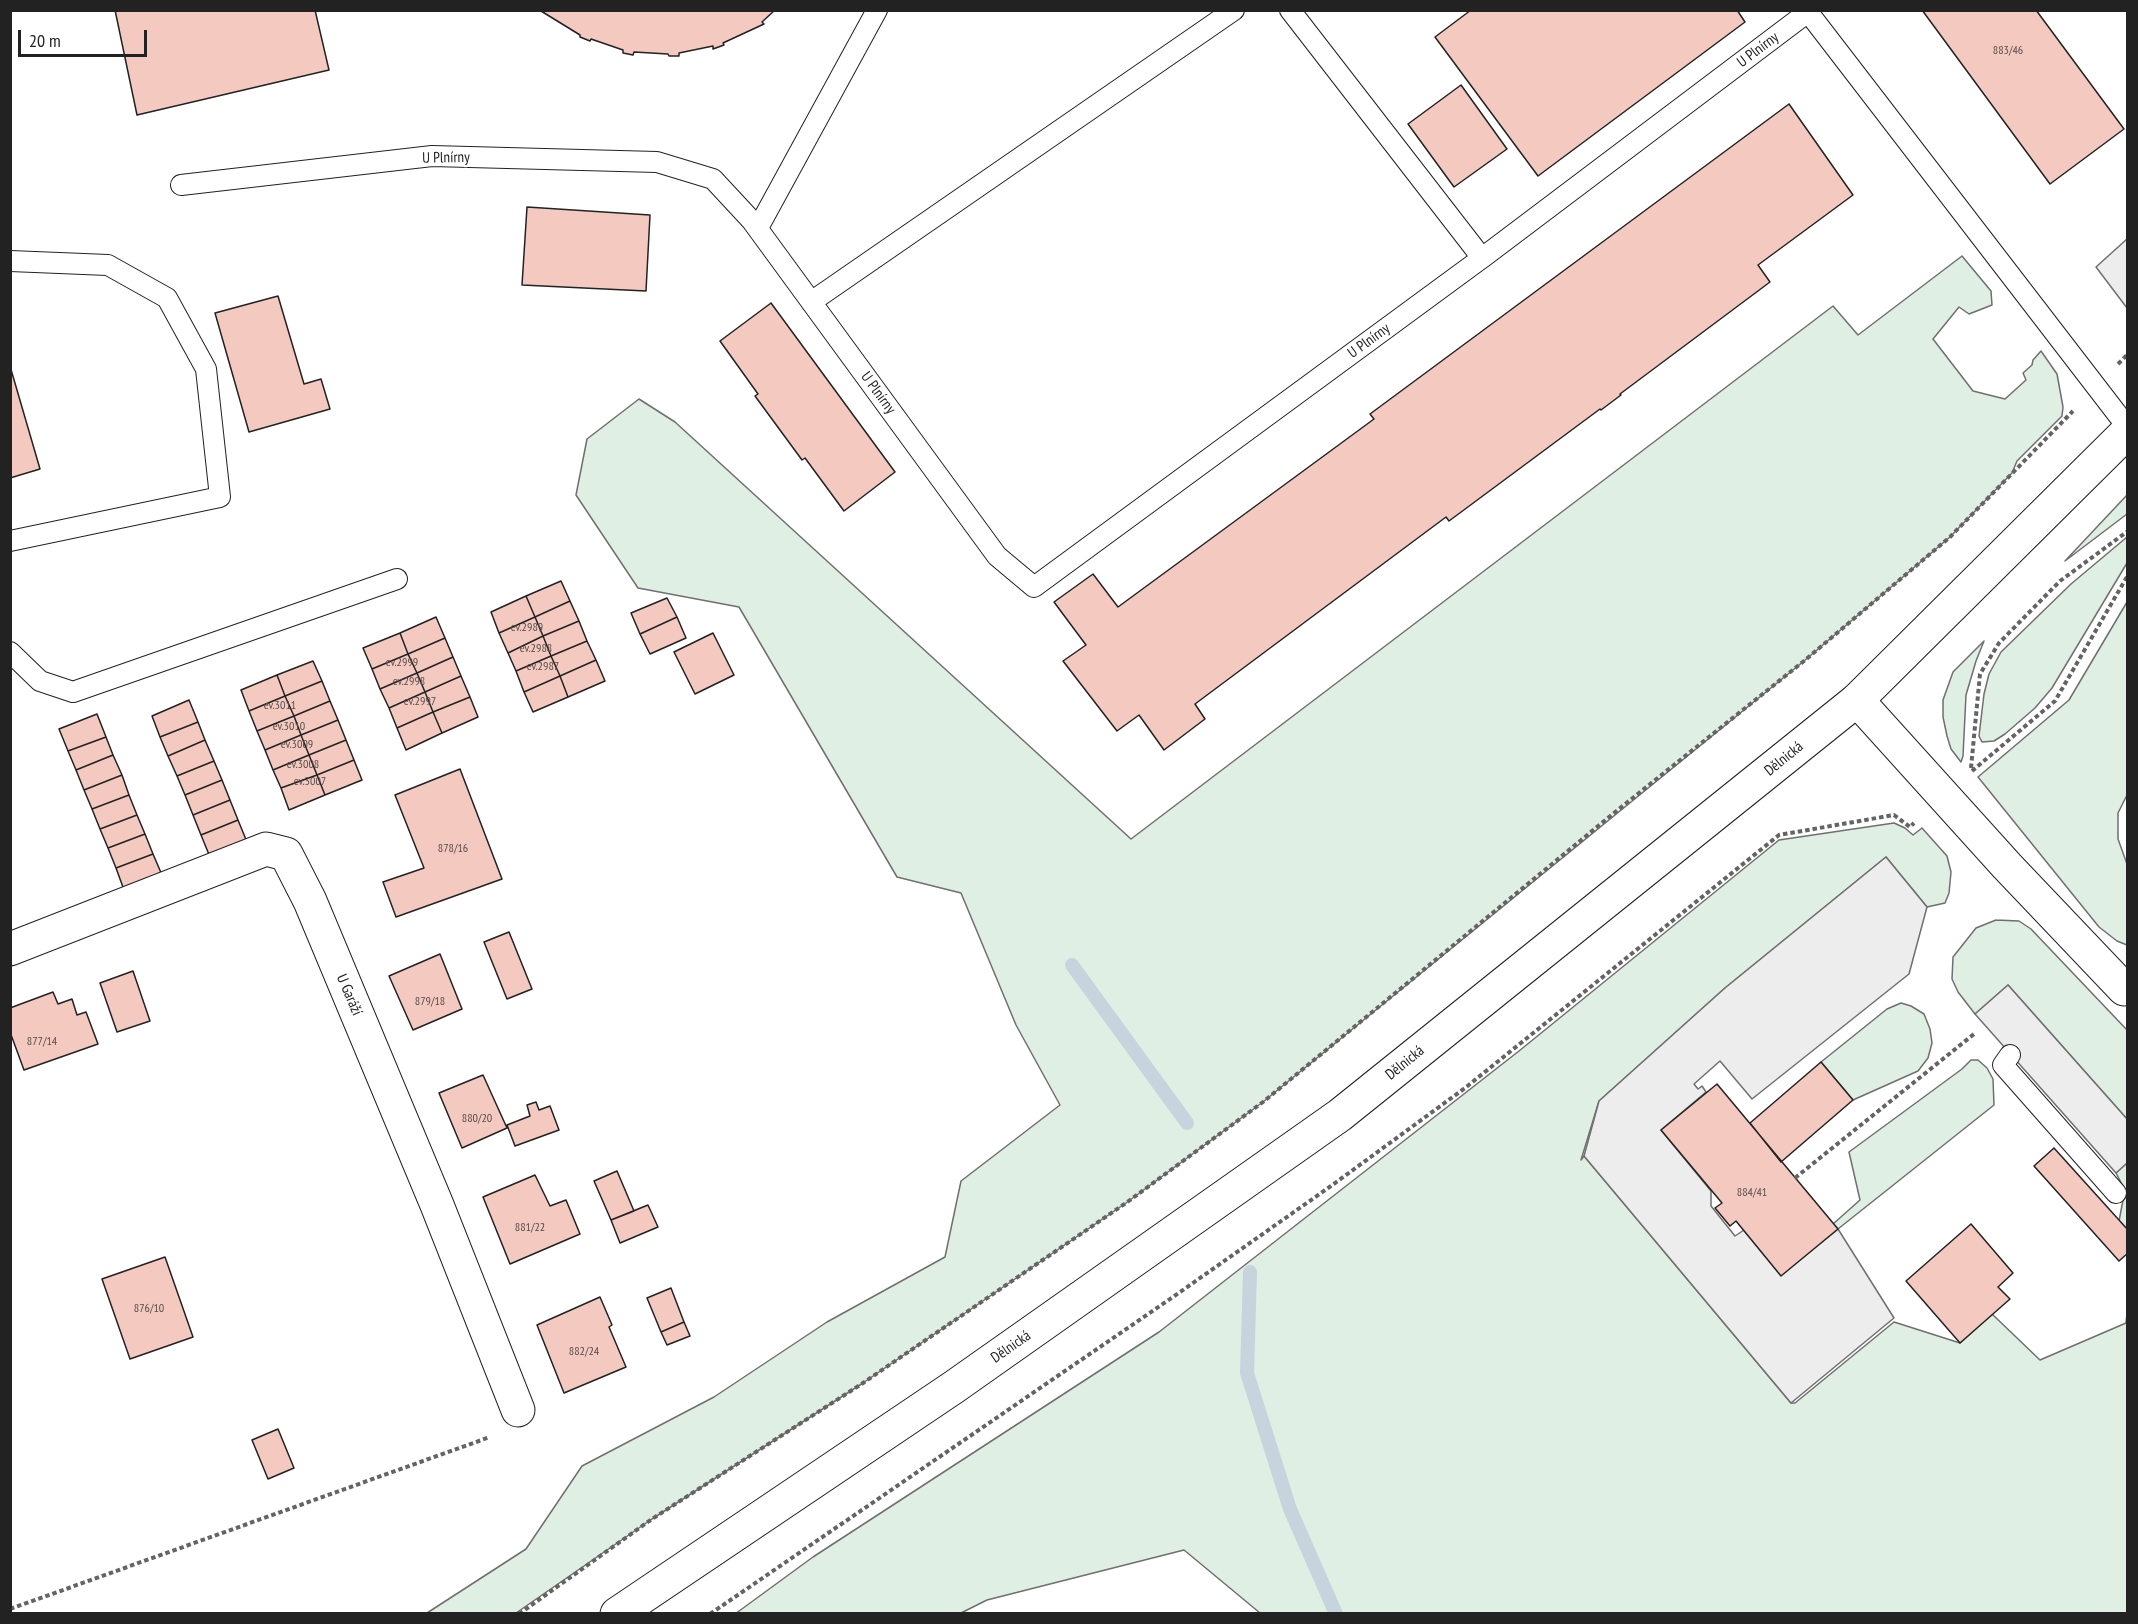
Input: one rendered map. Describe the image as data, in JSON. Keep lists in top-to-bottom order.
{
  "streets": {
    "street": ["Dělnická", "U Garáží"],
    "lane": ["U Plnírny"]
  },
  "crossings": [
    ["U Plnírny", "Dělnická"]
  ],
  "house_numbers": [
    "883/46",
    "ev.2989",
    "ev.2988",
    "ev.2999",
    "ev.2987",
    "ev.2998",
    "ev.2997",
    "ev.3011",
    "ev.3010",
    "ev.3009",
    "ev.3008",
    "ev.3007",
    "878/16",
    "879/18",
    "877/14",
    "880/20",
    "884/41",
    "881/22",
    "876/10",
    "882/24"
  ],
  "scale_bar": "20 m"
}
